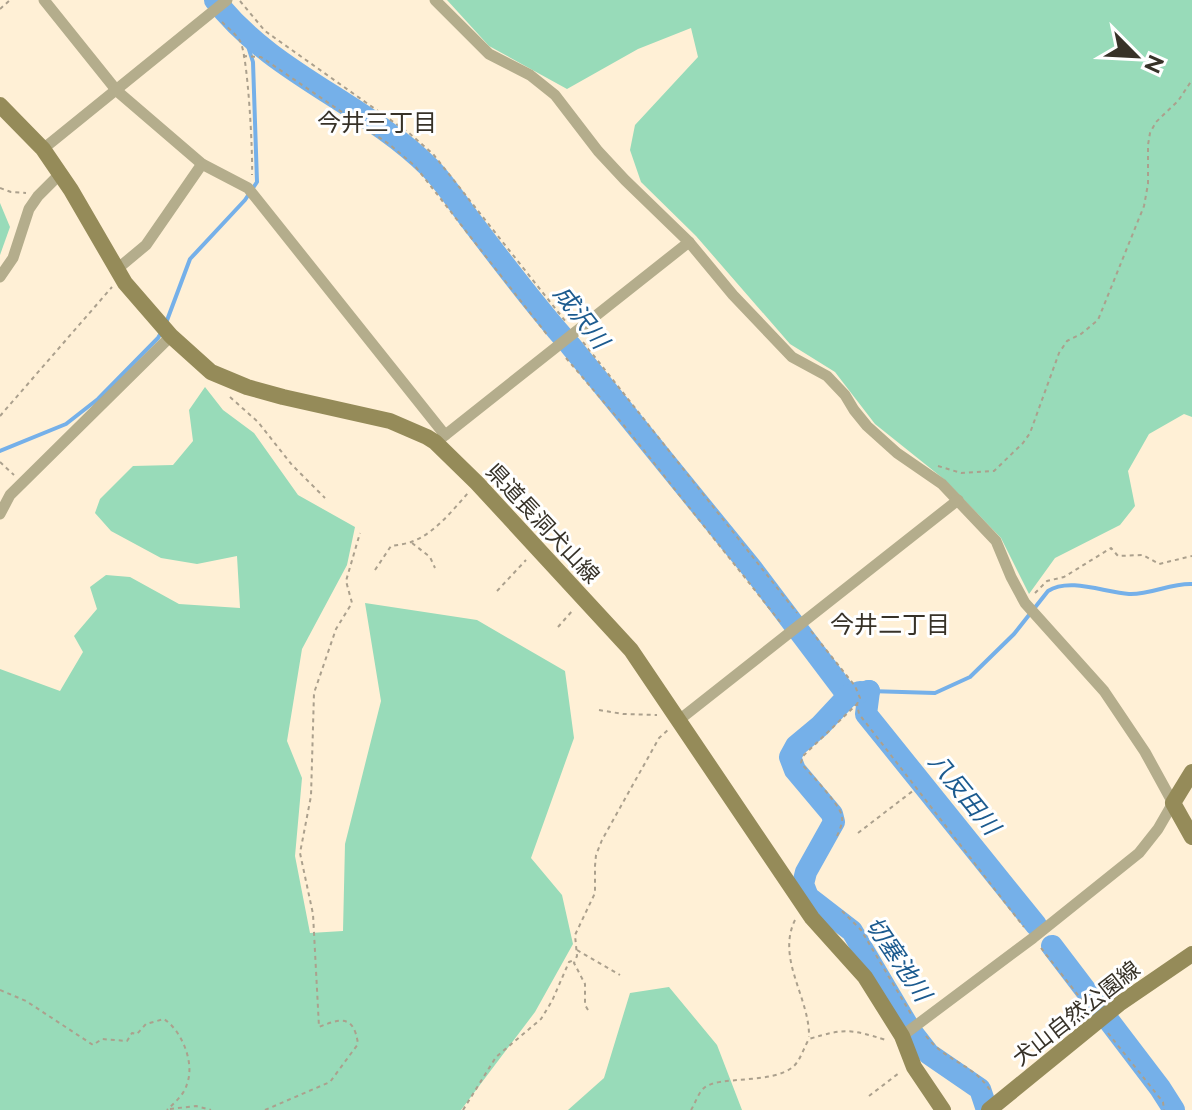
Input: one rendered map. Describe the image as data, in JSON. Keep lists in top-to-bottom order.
{
  "streets": {
    "main road": ["県道長洞犬山線", "犬山自然公園線"]
  },
  "districts": ["今井三丁目", "今井二丁目"],
  "water": ["成沢川", "八反田川", "切塞池川"],
  "north": "bottom right"
}
